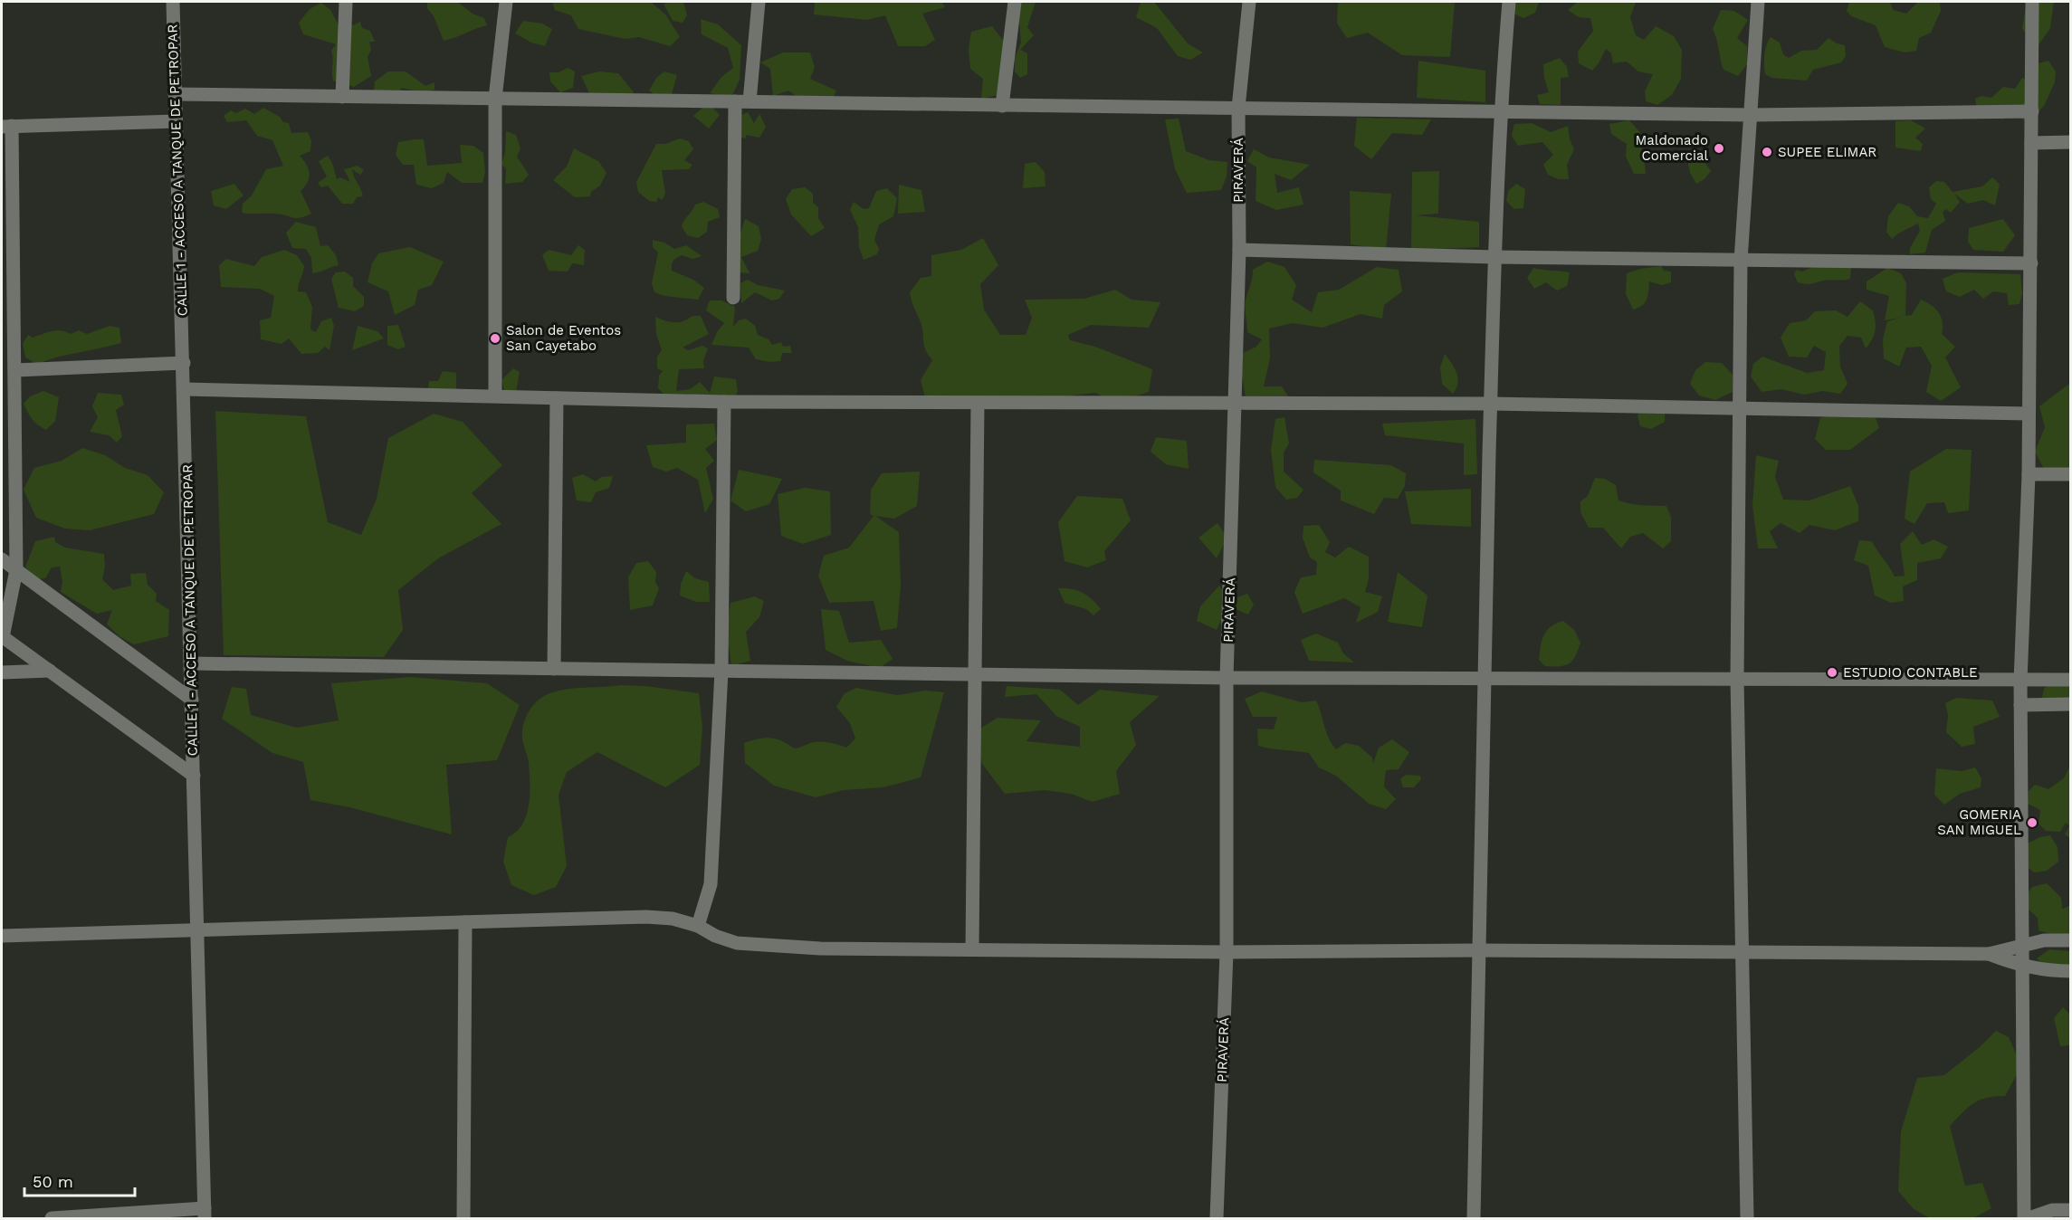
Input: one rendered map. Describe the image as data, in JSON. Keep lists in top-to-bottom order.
{
  "streets": {
    "street": ["CALLE 1 - ACCESO A TANQUE DE PETROPAR", "PIRAVERÁ"]
  },
  "places": [
    "Maldonado Comercial",
    "SUPEE ELIMAR",
    "Salon de Eventos San Cayetabo",
    "ESTUDIO CONTABLE",
    "GOMERIA SAN MIGUEL"
  ],
  "scale_bar": "50 m"
}
